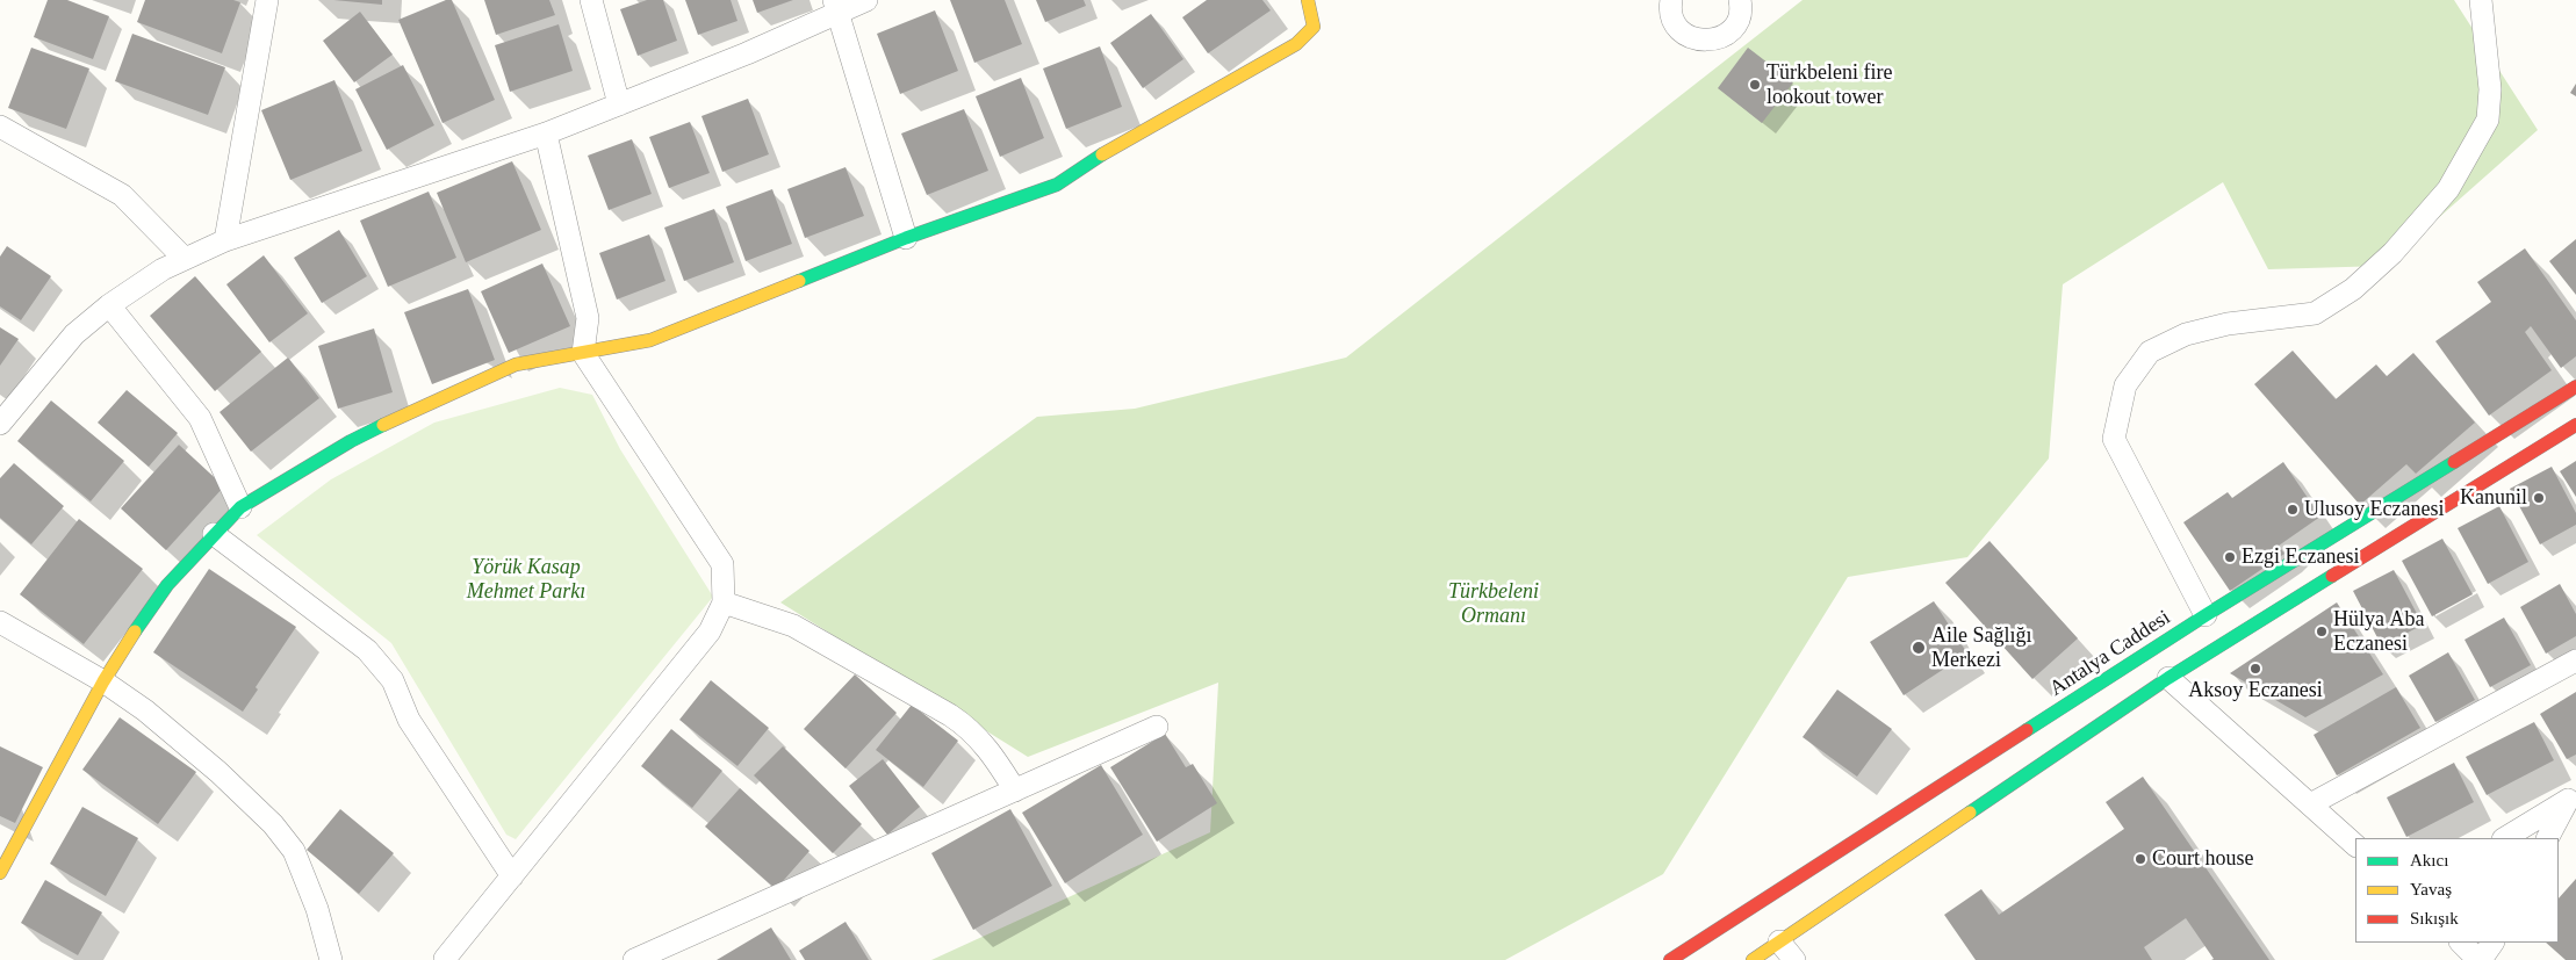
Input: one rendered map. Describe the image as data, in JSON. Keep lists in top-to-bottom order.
{
  "streets": {
    "main road": ["Antalya Caddesi"]
  },
  "parks": ["Yörük Kasap Mehmet Parkı", "Türkbeleni Ormanı"],
  "places": [
    "Türkbeleni fire lookout tower",
    "Kanunil",
    "Ulusoy Eczanesi",
    "Ezgi Eczanesi",
    "Hülya Aba Eczanesi",
    "Aile Sağlığı Merkezi",
    "Aksoy Eczanesi",
    "Court house"
  ],
  "legend": ["Akıcı", "Yavaş", "Sıkışık"]
}
